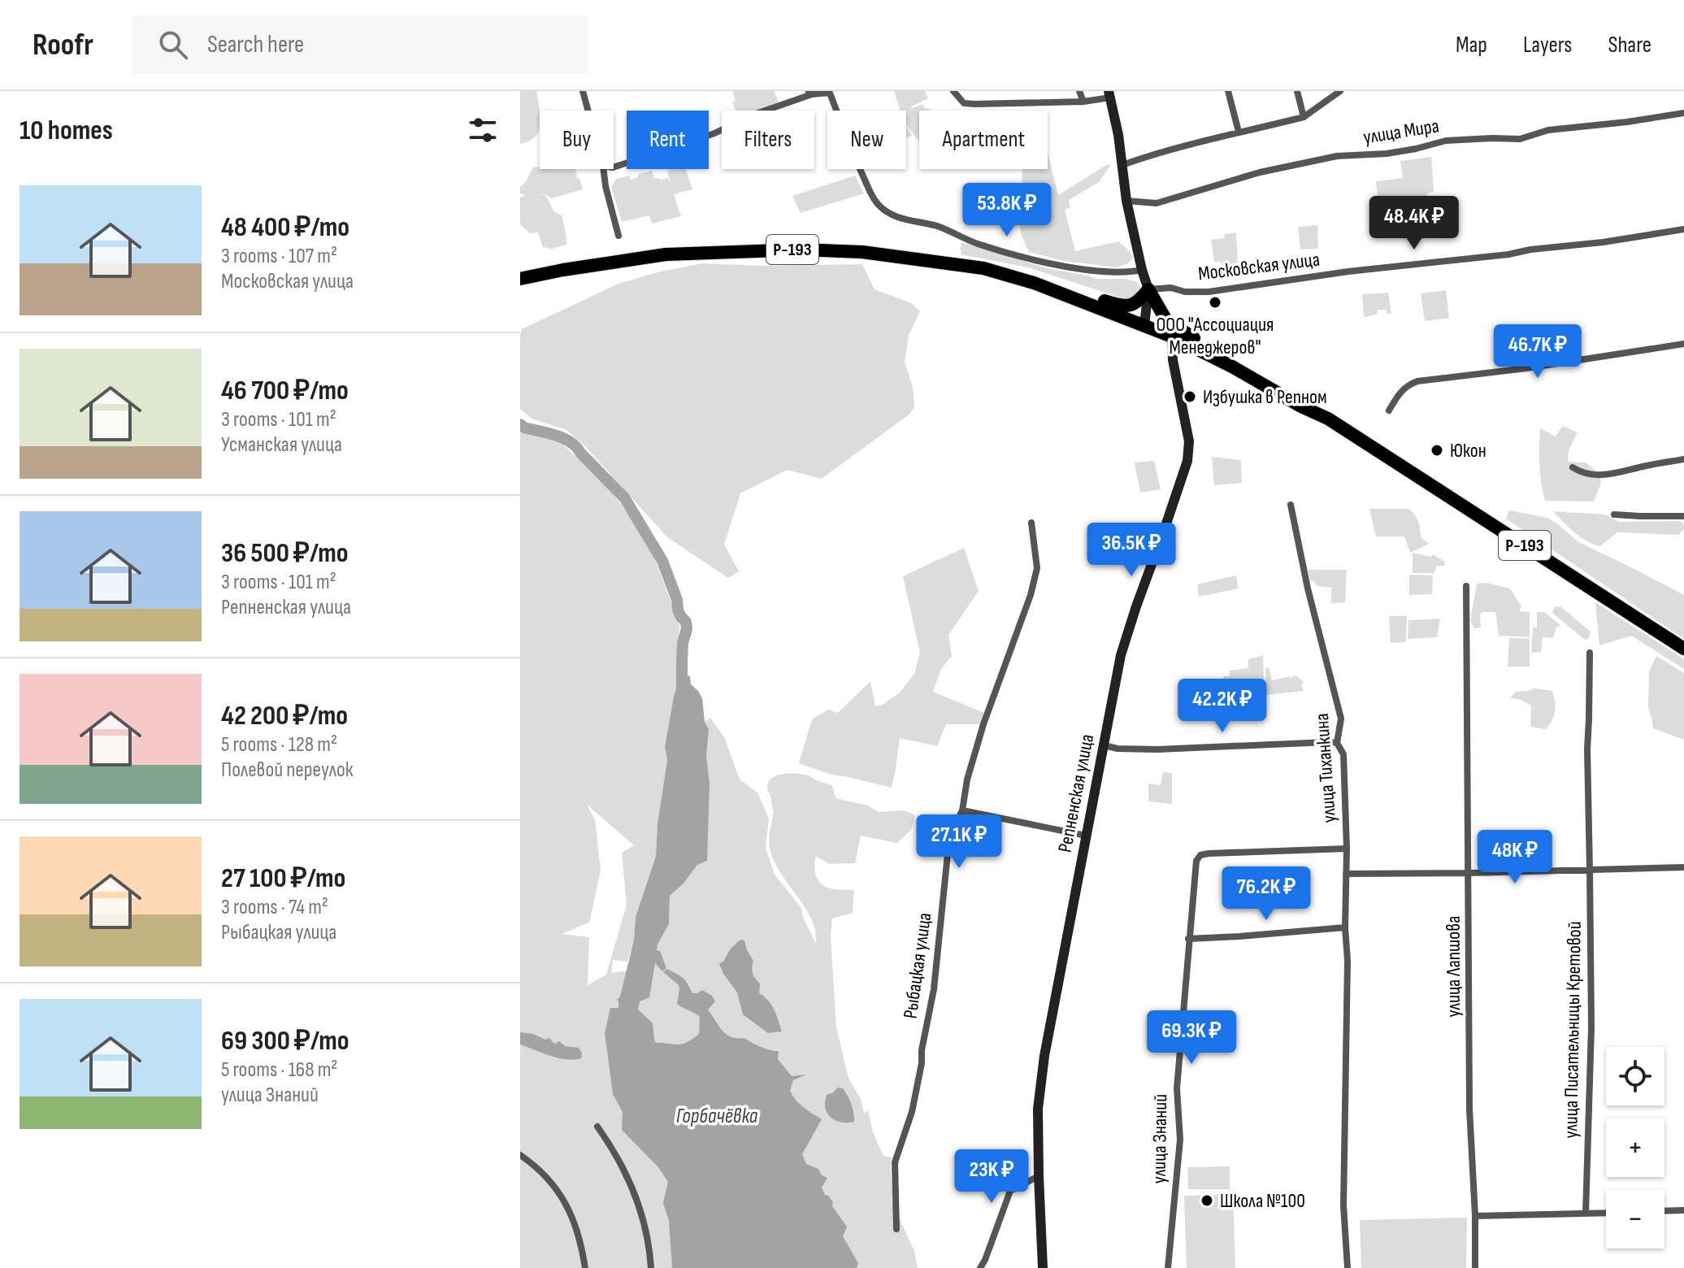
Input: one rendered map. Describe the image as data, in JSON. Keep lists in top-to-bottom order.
{
  "streets": {
    "highway": ["Р-193"],
    "street": [
      "улица Мира",
      "Московская улица",
      "улица Тиханкина",
      "Репненская улица",
      "Рыбацкая улица",
      "улица Лапшова",
      "улица Писательницы Кретовой",
      "улица Знаний"
    ]
  },
  "crossings": [
    ["Р-193", "Репненская улица"],
    ["улица Тиханкина", "улица Знаний"]
  ],
  "water": ["Горбачёвка"],
  "places": [
    "ООО \"Ассоциация Менеджеров\"",
    "Избушка в Репном",
    "Юкон",
    "Школа №100"
  ],
  "page": {
    "header": "Roofr",
    "search": "Search here",
    "nav": ["Map", "Layers", "Share"],
    "heading": "10 homes",
    "chip": [
      "Buy",
      "Rent",
      "Filters",
      "New",
      "Apartment"
    ],
    "list": [
      {
        "name": "48 400 ₽/mo",
        "note": "3 rooms · 107 m² · Московская улица"
      },
      {
        "name": "46 700 ₽/mo",
        "note": "3 rooms · 101 m² · Усманская улица"
      },
      {
        "name": "36 500 ₽/mo",
        "note": "3 rooms · 101 m² · Репненская улица"
      },
      {
        "name": "42 200 ₽/mo",
        "note": "5 rooms · 128 m² · Полевой переулок"
      },
      {
        "name": "27 100 ₽/mo",
        "note": "3 rooms · 74 m² · Рыбацкая улица"
      },
      {
        "name": "69 300 ₽/mo",
        "note": "5 rooms · 168 m² · улица Знаний"
      }
    ],
    "price": [
      "53.8K ₽",
      "48.4K ₽",
      "46.7K ₽",
      "36.5K ₽",
      "42.2K ₽",
      "27.1K ₽",
      "48K ₽",
      "76.2K ₽",
      "69.3K ₽",
      "23K ₽"
    ],
    "map_buttons": ["+", "−"]
  }
}
